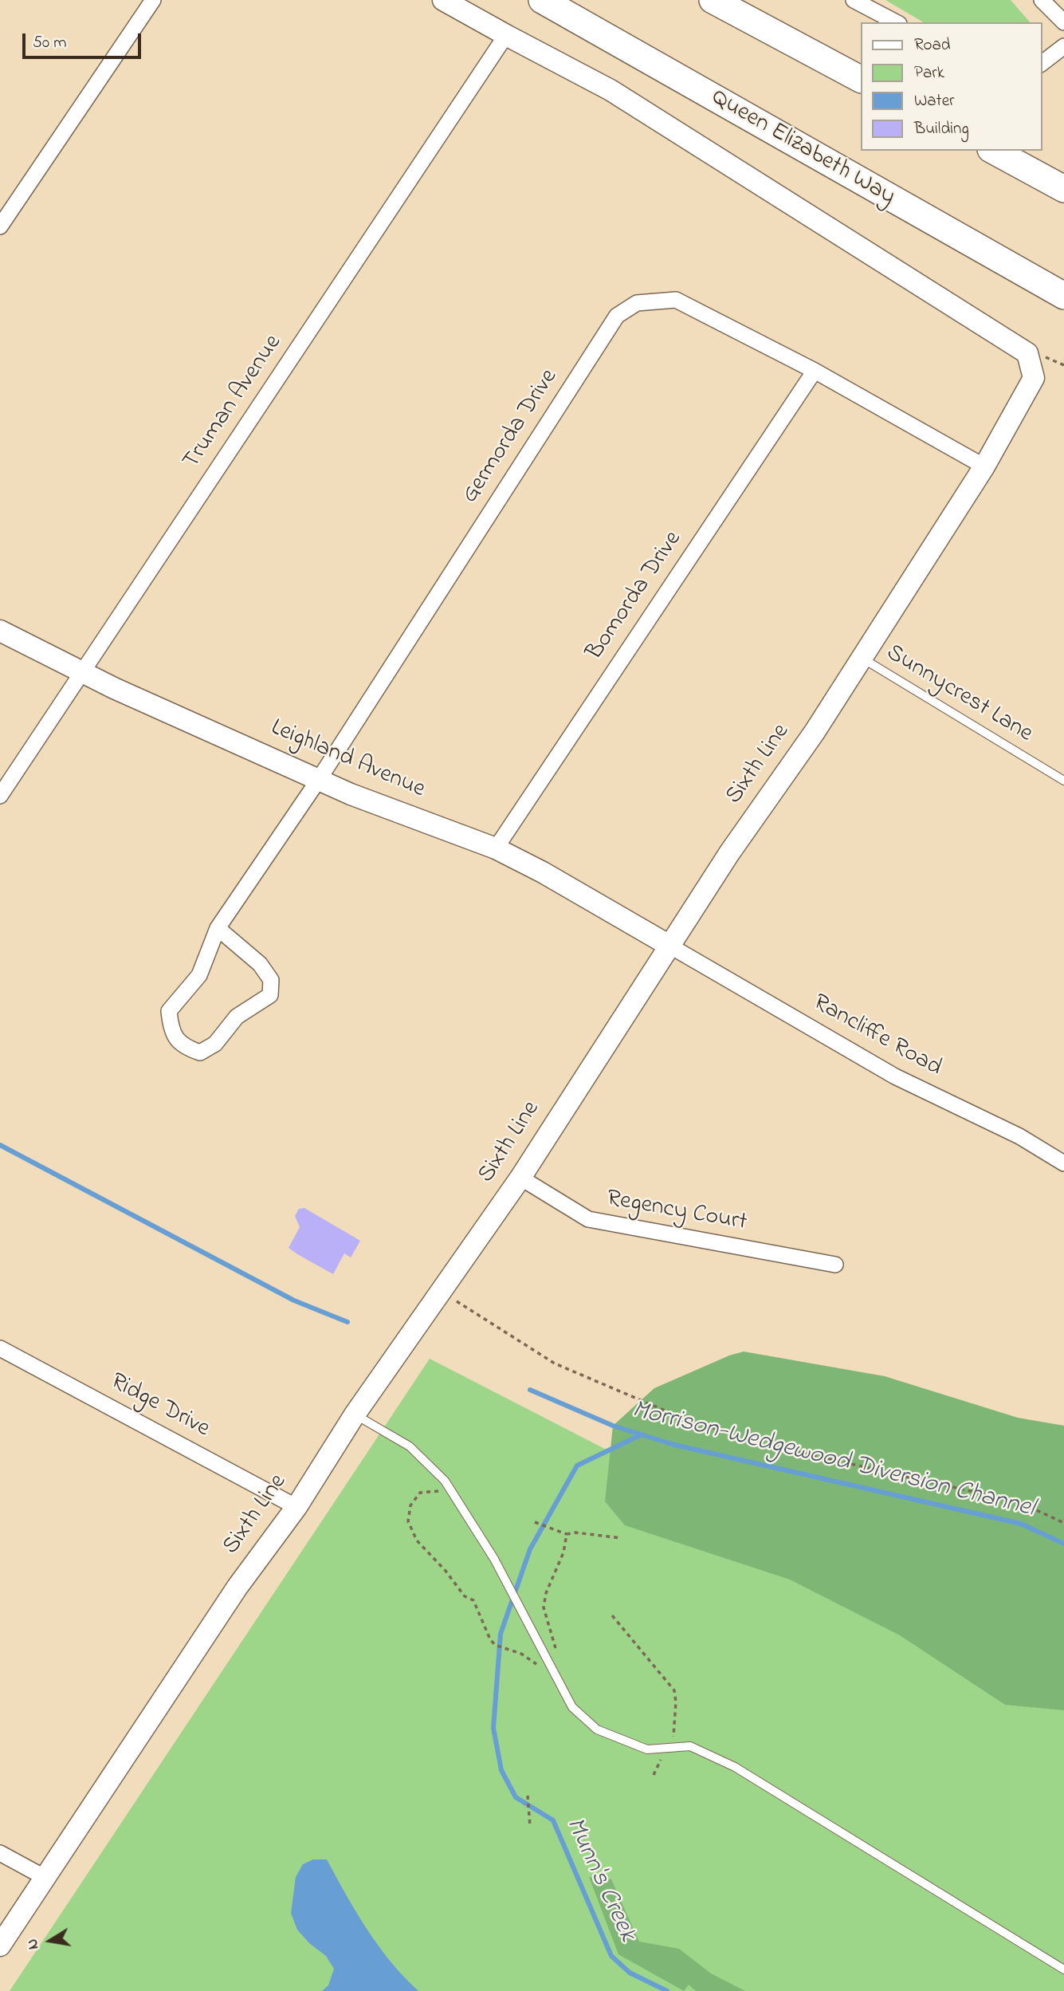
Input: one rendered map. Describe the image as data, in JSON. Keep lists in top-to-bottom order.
{
  "streets": {
    "highway": ["Queen Elizabeth Way"],
    "street": [
      "Truman Avenue",
      "Germorda Drive",
      "Bomorda Drive",
      "Leighland Avenue",
      "Sixth Line",
      "Rancliffe Road",
      "Regency Court",
      "Ridge Drive"
    ],
    "lane": ["Sunnycrest Lane"]
  },
  "crossings": [
    ["Truman Avenue", "Leighland Avenue"],
    ["Truman Avenue", "Sixth Line"],
    ["Germorda Drive", "Bomorda Drive"],
    ["Germorda Drive", "Leighland Avenue"],
    ["Germorda Drive", "Sixth Line"],
    ["Bomorda Drive", "Leighland Avenue"],
    ["Sunnycrest Lane", "Sixth Line"],
    ["Leighland Avenue", "Sixth Line"],
    ["Leighland Avenue", "Rancliffe Road"],
    ["Sixth Line", "Rancliffe Road"],
    ["Sixth Line", "Regency Court"],
    ["Sixth Line", "Ridge Drive"]
  ],
  "water": ["Morrison-Wedgewood Diversion Channel", "Munn's Creek"],
  "legend": [
    "Road",
    "Park",
    "Water",
    "Building"
  ],
  "scale_bar": "50 m",
  "north": "left"
}
